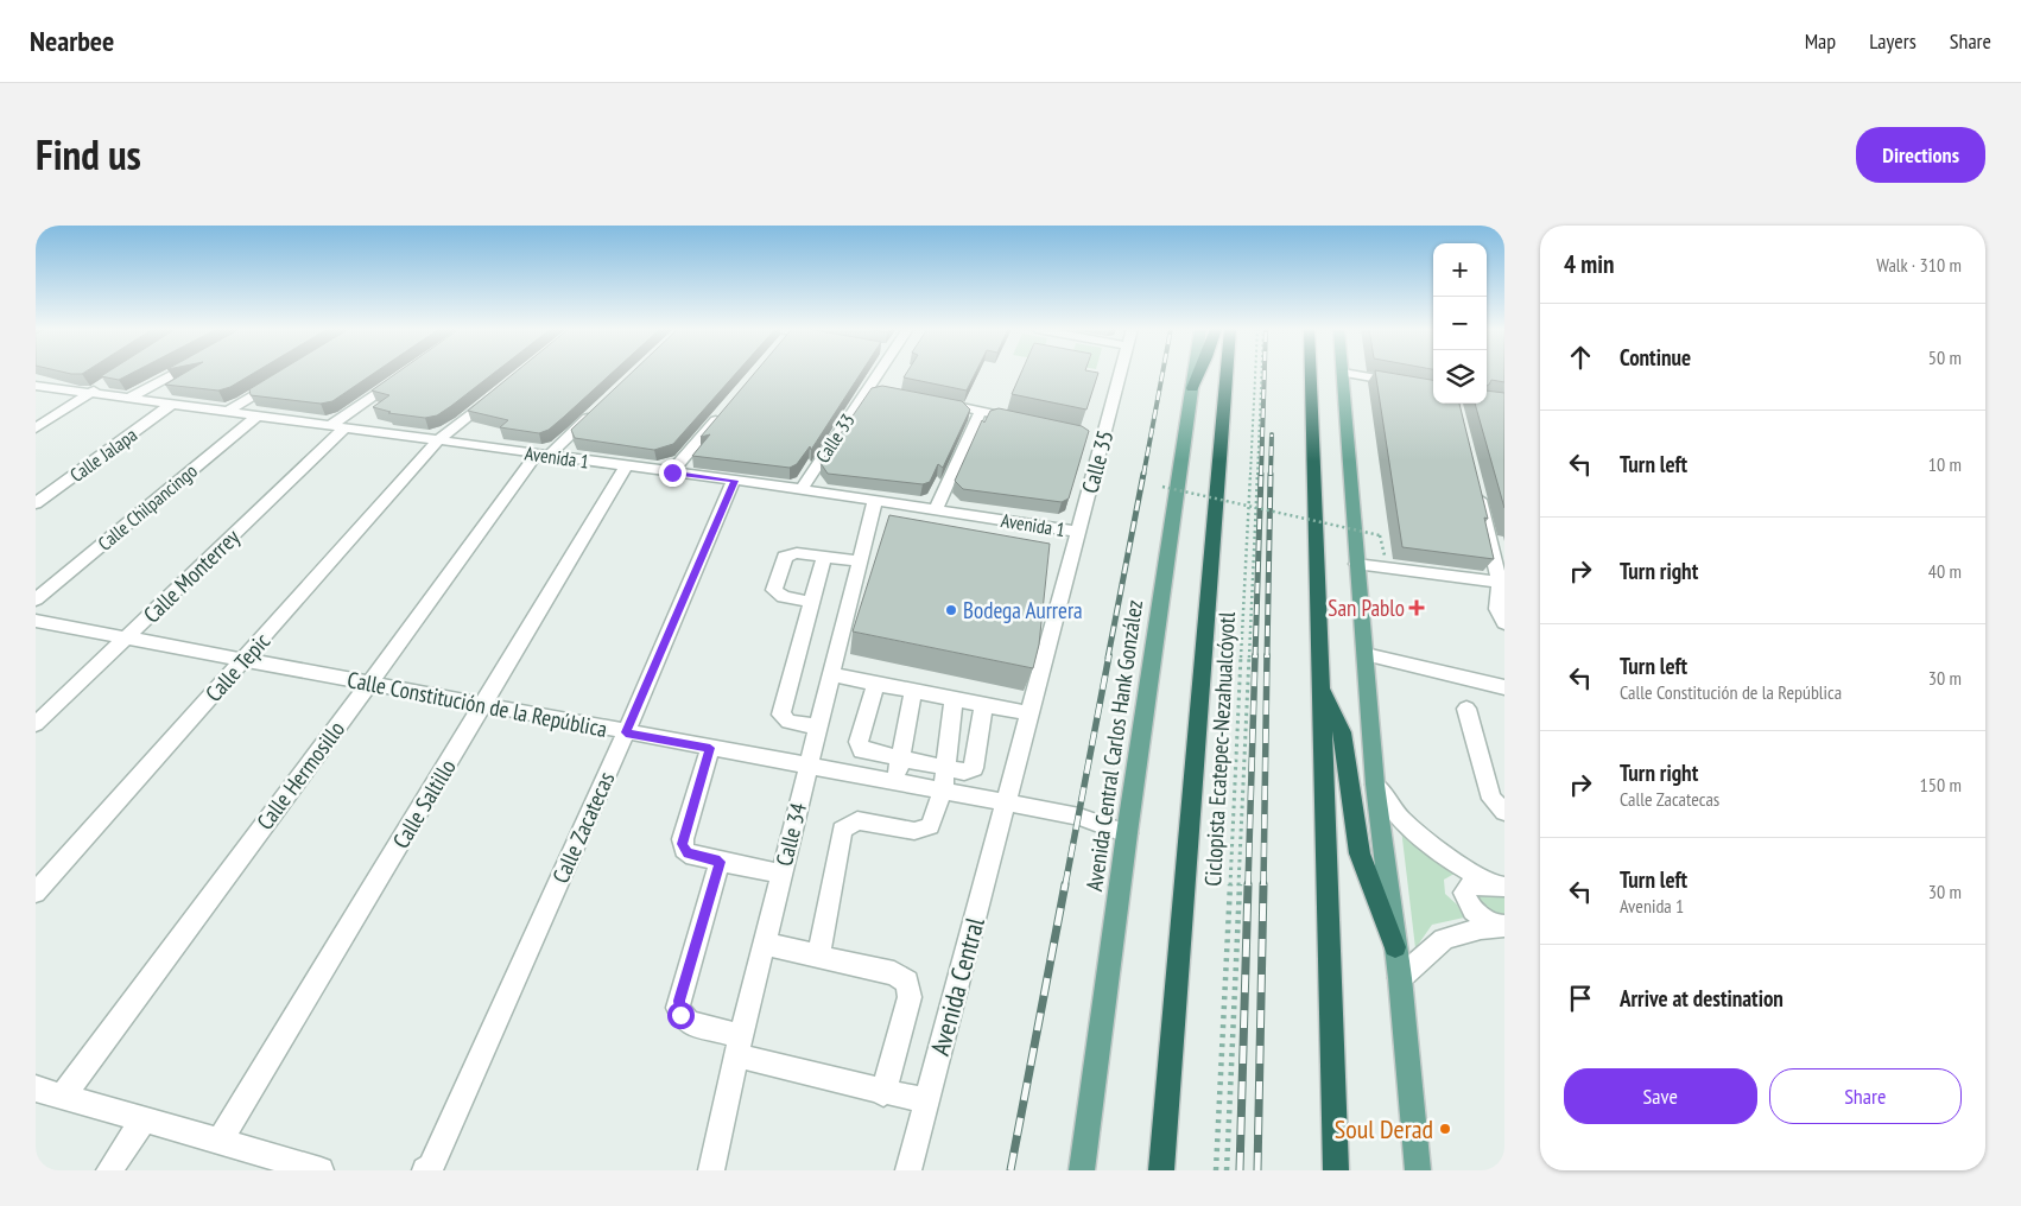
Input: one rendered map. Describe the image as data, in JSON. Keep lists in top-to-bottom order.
{
  "streets": {
    "main road": ["Avenida Central Carlos Hank González"],
    "street": [
      "Calle 33",
      "Calle Jalapa",
      "Avenida 1",
      "Calle 35",
      "Calle Chilpancingo",
      "Calle Monterrey",
      "Calle Tepic",
      "Calle Constitución de la República",
      "Calle Hermosillo",
      "Calle Saltillo",
      "Calle Zacatecas",
      "Calle 34",
      "Avenida Central"
    ],
    "path": ["Ciclopista Ecatepec-Nezahualcóyotl"]
  },
  "crossings": [
    ["Calle 33", "Avenida 1"],
    ["Calle Jalapa", "Avenida 1"],
    ["Avenida 1", "Calle 35"],
    ["Avenida 1", "Calle Chilpancingo"],
    ["Avenida 1", "Calle Monterrey"],
    ["Avenida 1", "Calle Tepic"],
    ["Avenida 1", "Calle Hermosillo"],
    ["Avenida 1", "Calle Saltillo"],
    ["Avenida 1", "Calle Zacatecas"],
    ["Avenida 1", "Calle 34"],
    ["Calle 35", "Calle Constitución de la República"],
    ["Calle 35", "Avenida Central"],
    ["Calle Monterrey", "Calle Constitución de la República"],
    ["Calle Tepic", "Calle Constitución de la República"],
    ["Calle Constitución de la República", "Avenida Central Carlos Hank González"],
    ["Calle Constitución de la República", "Calle Hermosillo"],
    ["Calle Constitución de la República", "Calle Saltillo"],
    ["Calle Constitución de la República", "Calle Zacatecas"],
    ["Calle Constitución de la República", "Calle 34"],
    ["Calle Constitución de la República", "Avenida Central"]
  ],
  "places": {
    "health": ["San Pablo"],
    "other": ["Bodega Aurrera", "Soul Derad"]
  },
  "page": {
    "header": "Nearbee",
    "nav": ["Map", "Layers", "Share"],
    "title": "Find us",
    "buttons": [
      "Directions",
      ["Save", "Share"]
    ],
    "heading": ["4 min", "Walk · 310 m"],
    "map_buttons": ["+", "−"],
    "list": [
      ["Continue", "50 m"],
      ["Turn left", "10 m"],
      ["Turn right", "40 m"],
      ["Turn left", "Calle Constitución de la República", "30 m"],
      ["Turn right", "Calle Zacatecas", "150 m"],
      ["Turn left", "Avenida 1", "30 m"],
      "Arrive at destination"
    ]
  }
}
